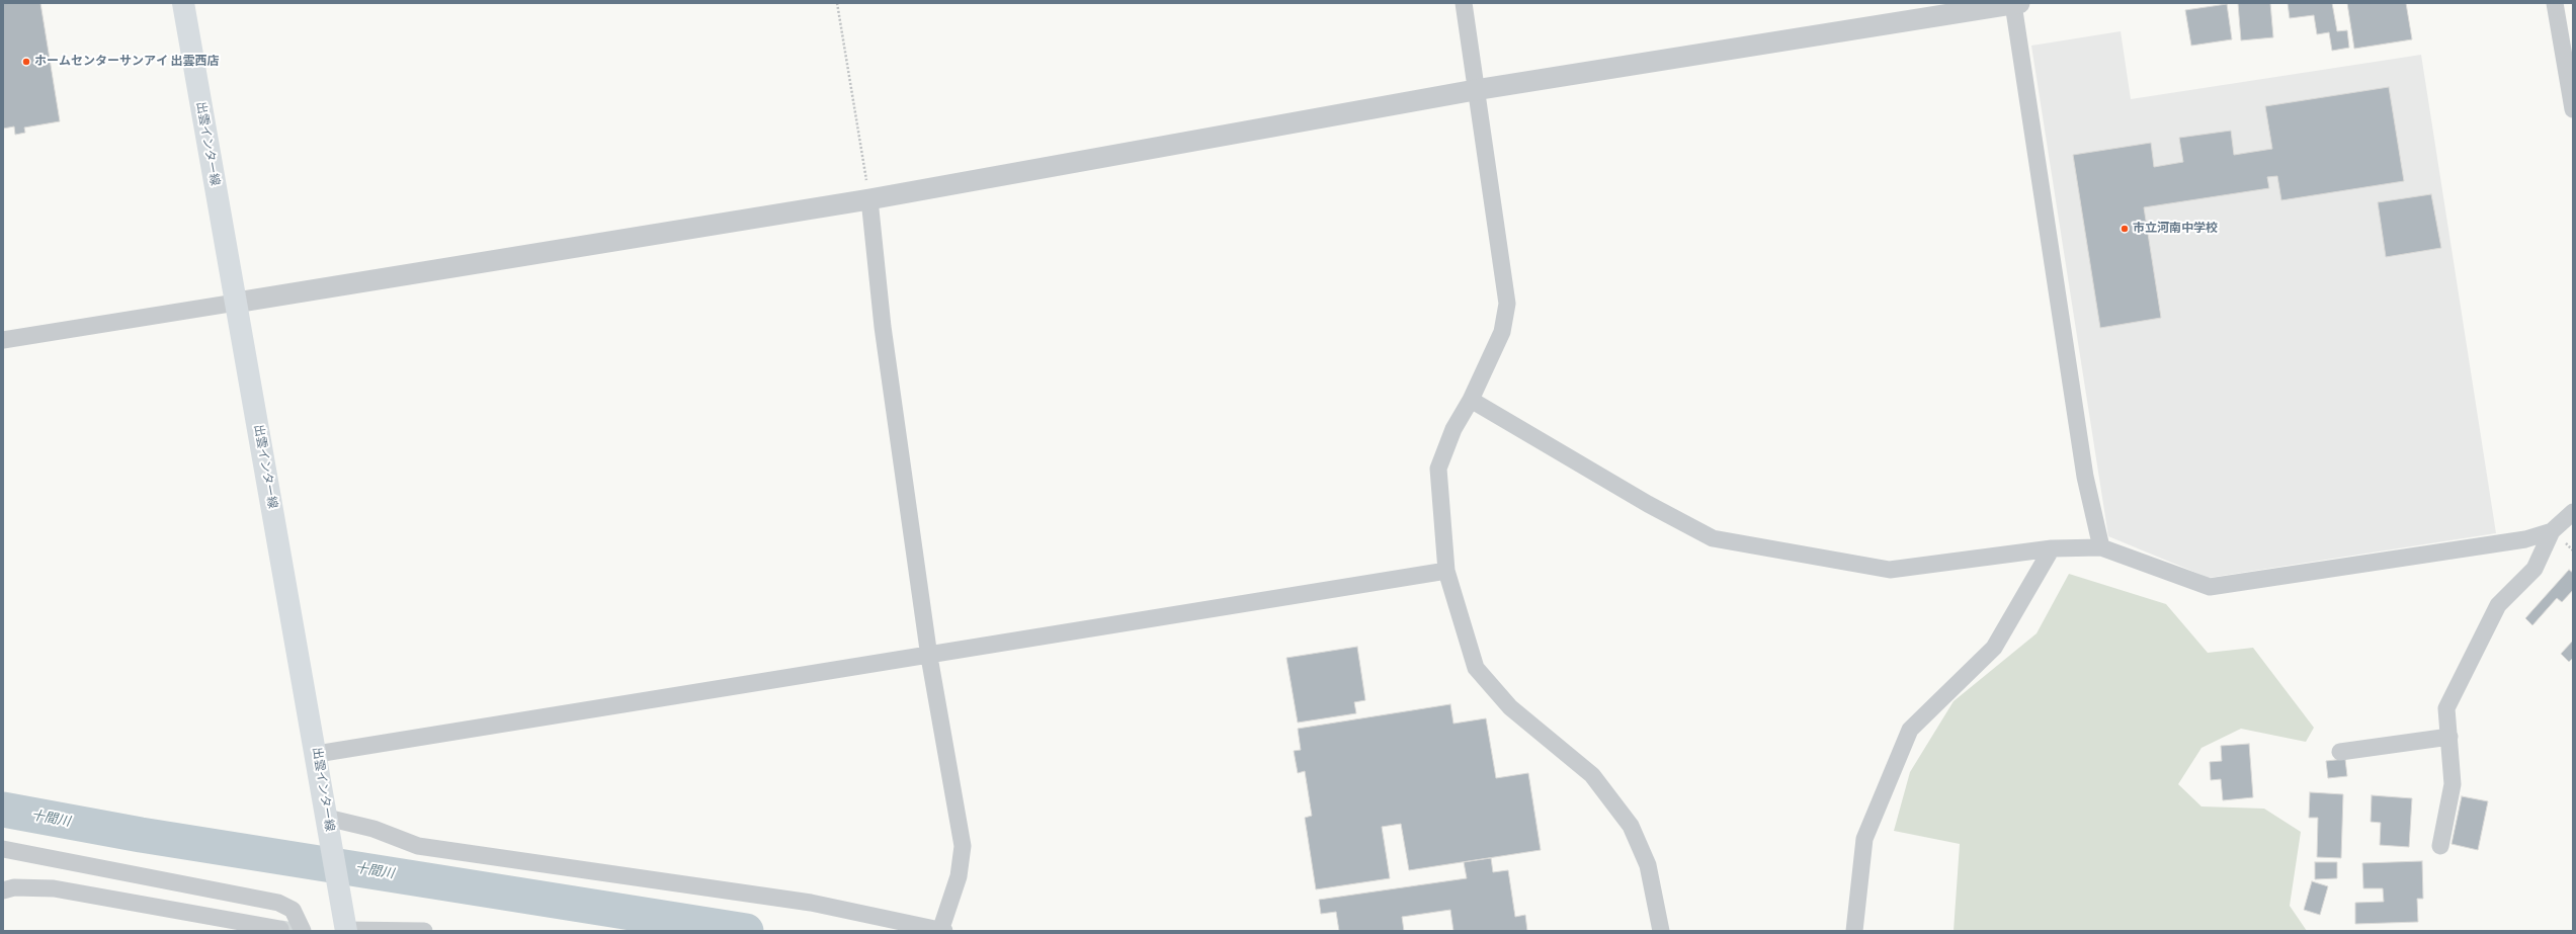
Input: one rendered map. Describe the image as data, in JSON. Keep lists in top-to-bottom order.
{
  "streets": {
    "main road": ["出雲インター線"]
  },
  "water": ["十間川"],
  "places": ["ホームセンターサンアイ 出雲西店", "市立河南中学校"]
}
